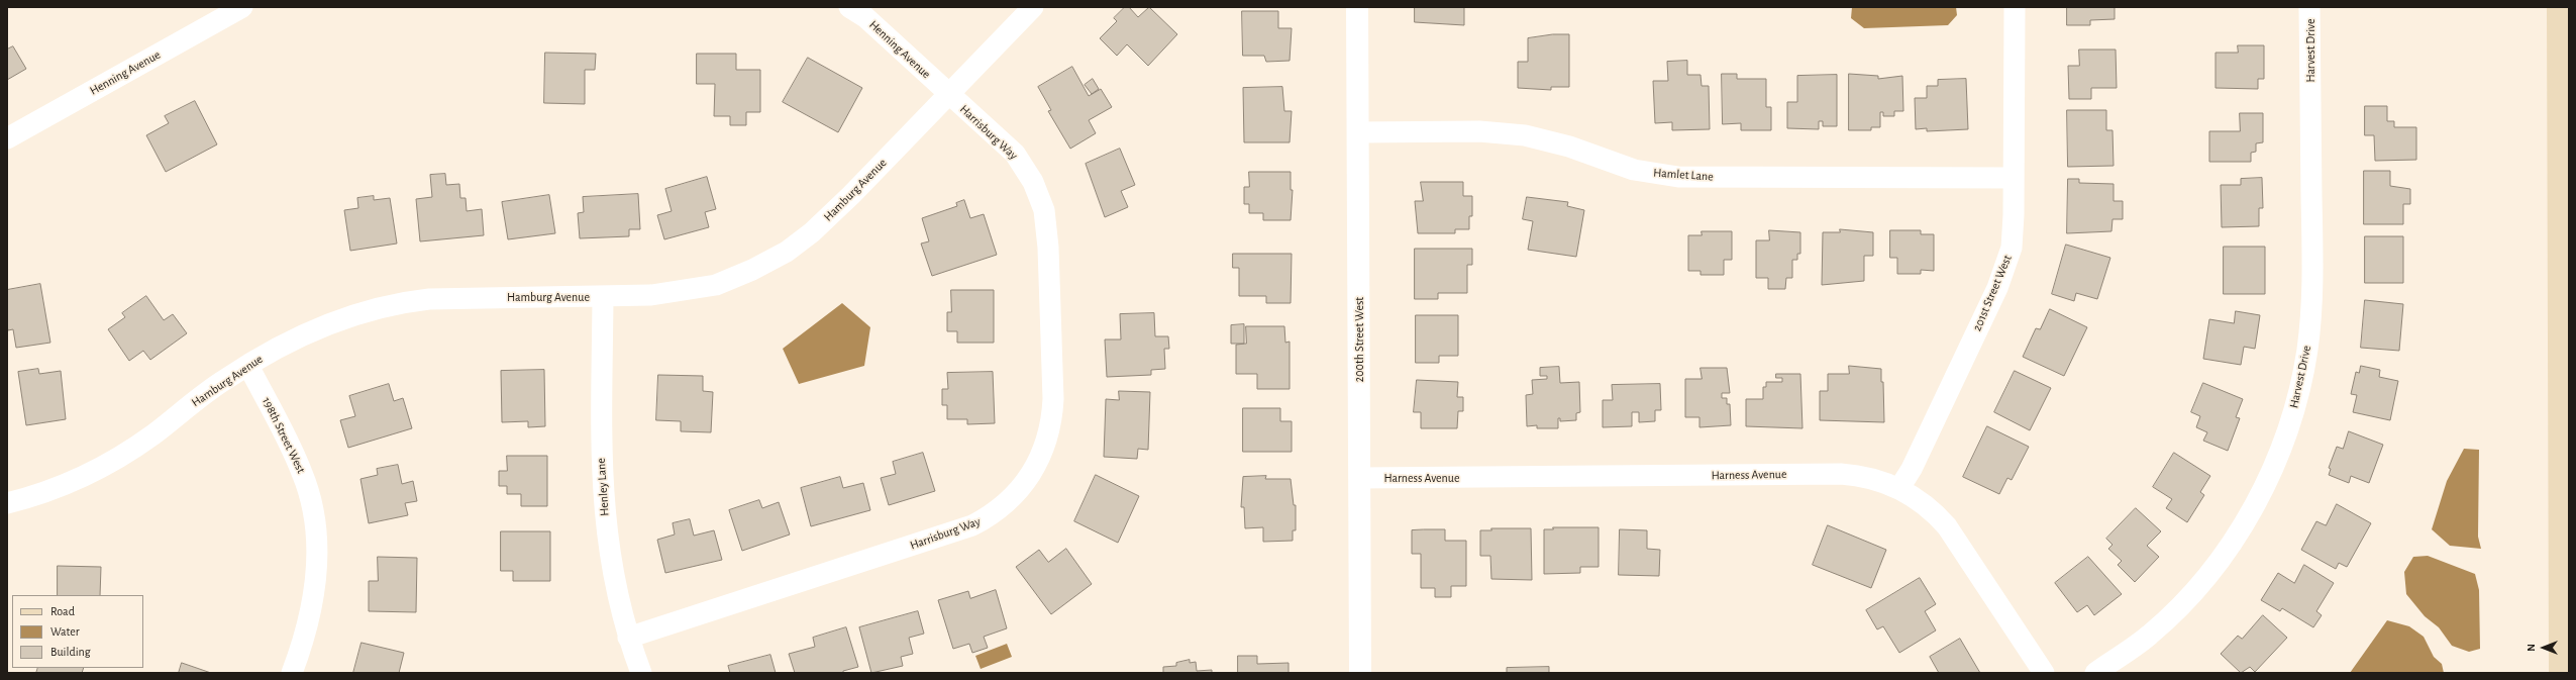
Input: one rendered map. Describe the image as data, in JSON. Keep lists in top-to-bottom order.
{
  "streets": {
    "street": [
      "Henning Avenue",
      "Harvest Drive",
      "Harrisburg Way",
      "Hamlet Lane",
      "Hamburg Avenue",
      "201st Street West",
      "200th Street West",
      "198th Street West",
      "Harness Avenue",
      "Henley Lane"
    ]
  },
  "crossings": [
    ["Henning Avenue", "Harrisburg Way"],
    ["Henning Avenue", "Hamburg Avenue"],
    ["Harrisburg Way", "Hamburg Avenue"],
    ["Harrisburg Way", "Henley Lane"],
    ["Hamlet Lane", "201st Street West"],
    ["Hamlet Lane", "200th Street West"],
    ["Hamburg Avenue", "198th Street West"],
    ["Hamburg Avenue", "Henley Lane"],
    ["201st Street West", "Harness Avenue"],
    ["200th Street West", "Harness Avenue"]
  ],
  "legend": ["Road", "Water", "Building"],
  "north": "left"
}
